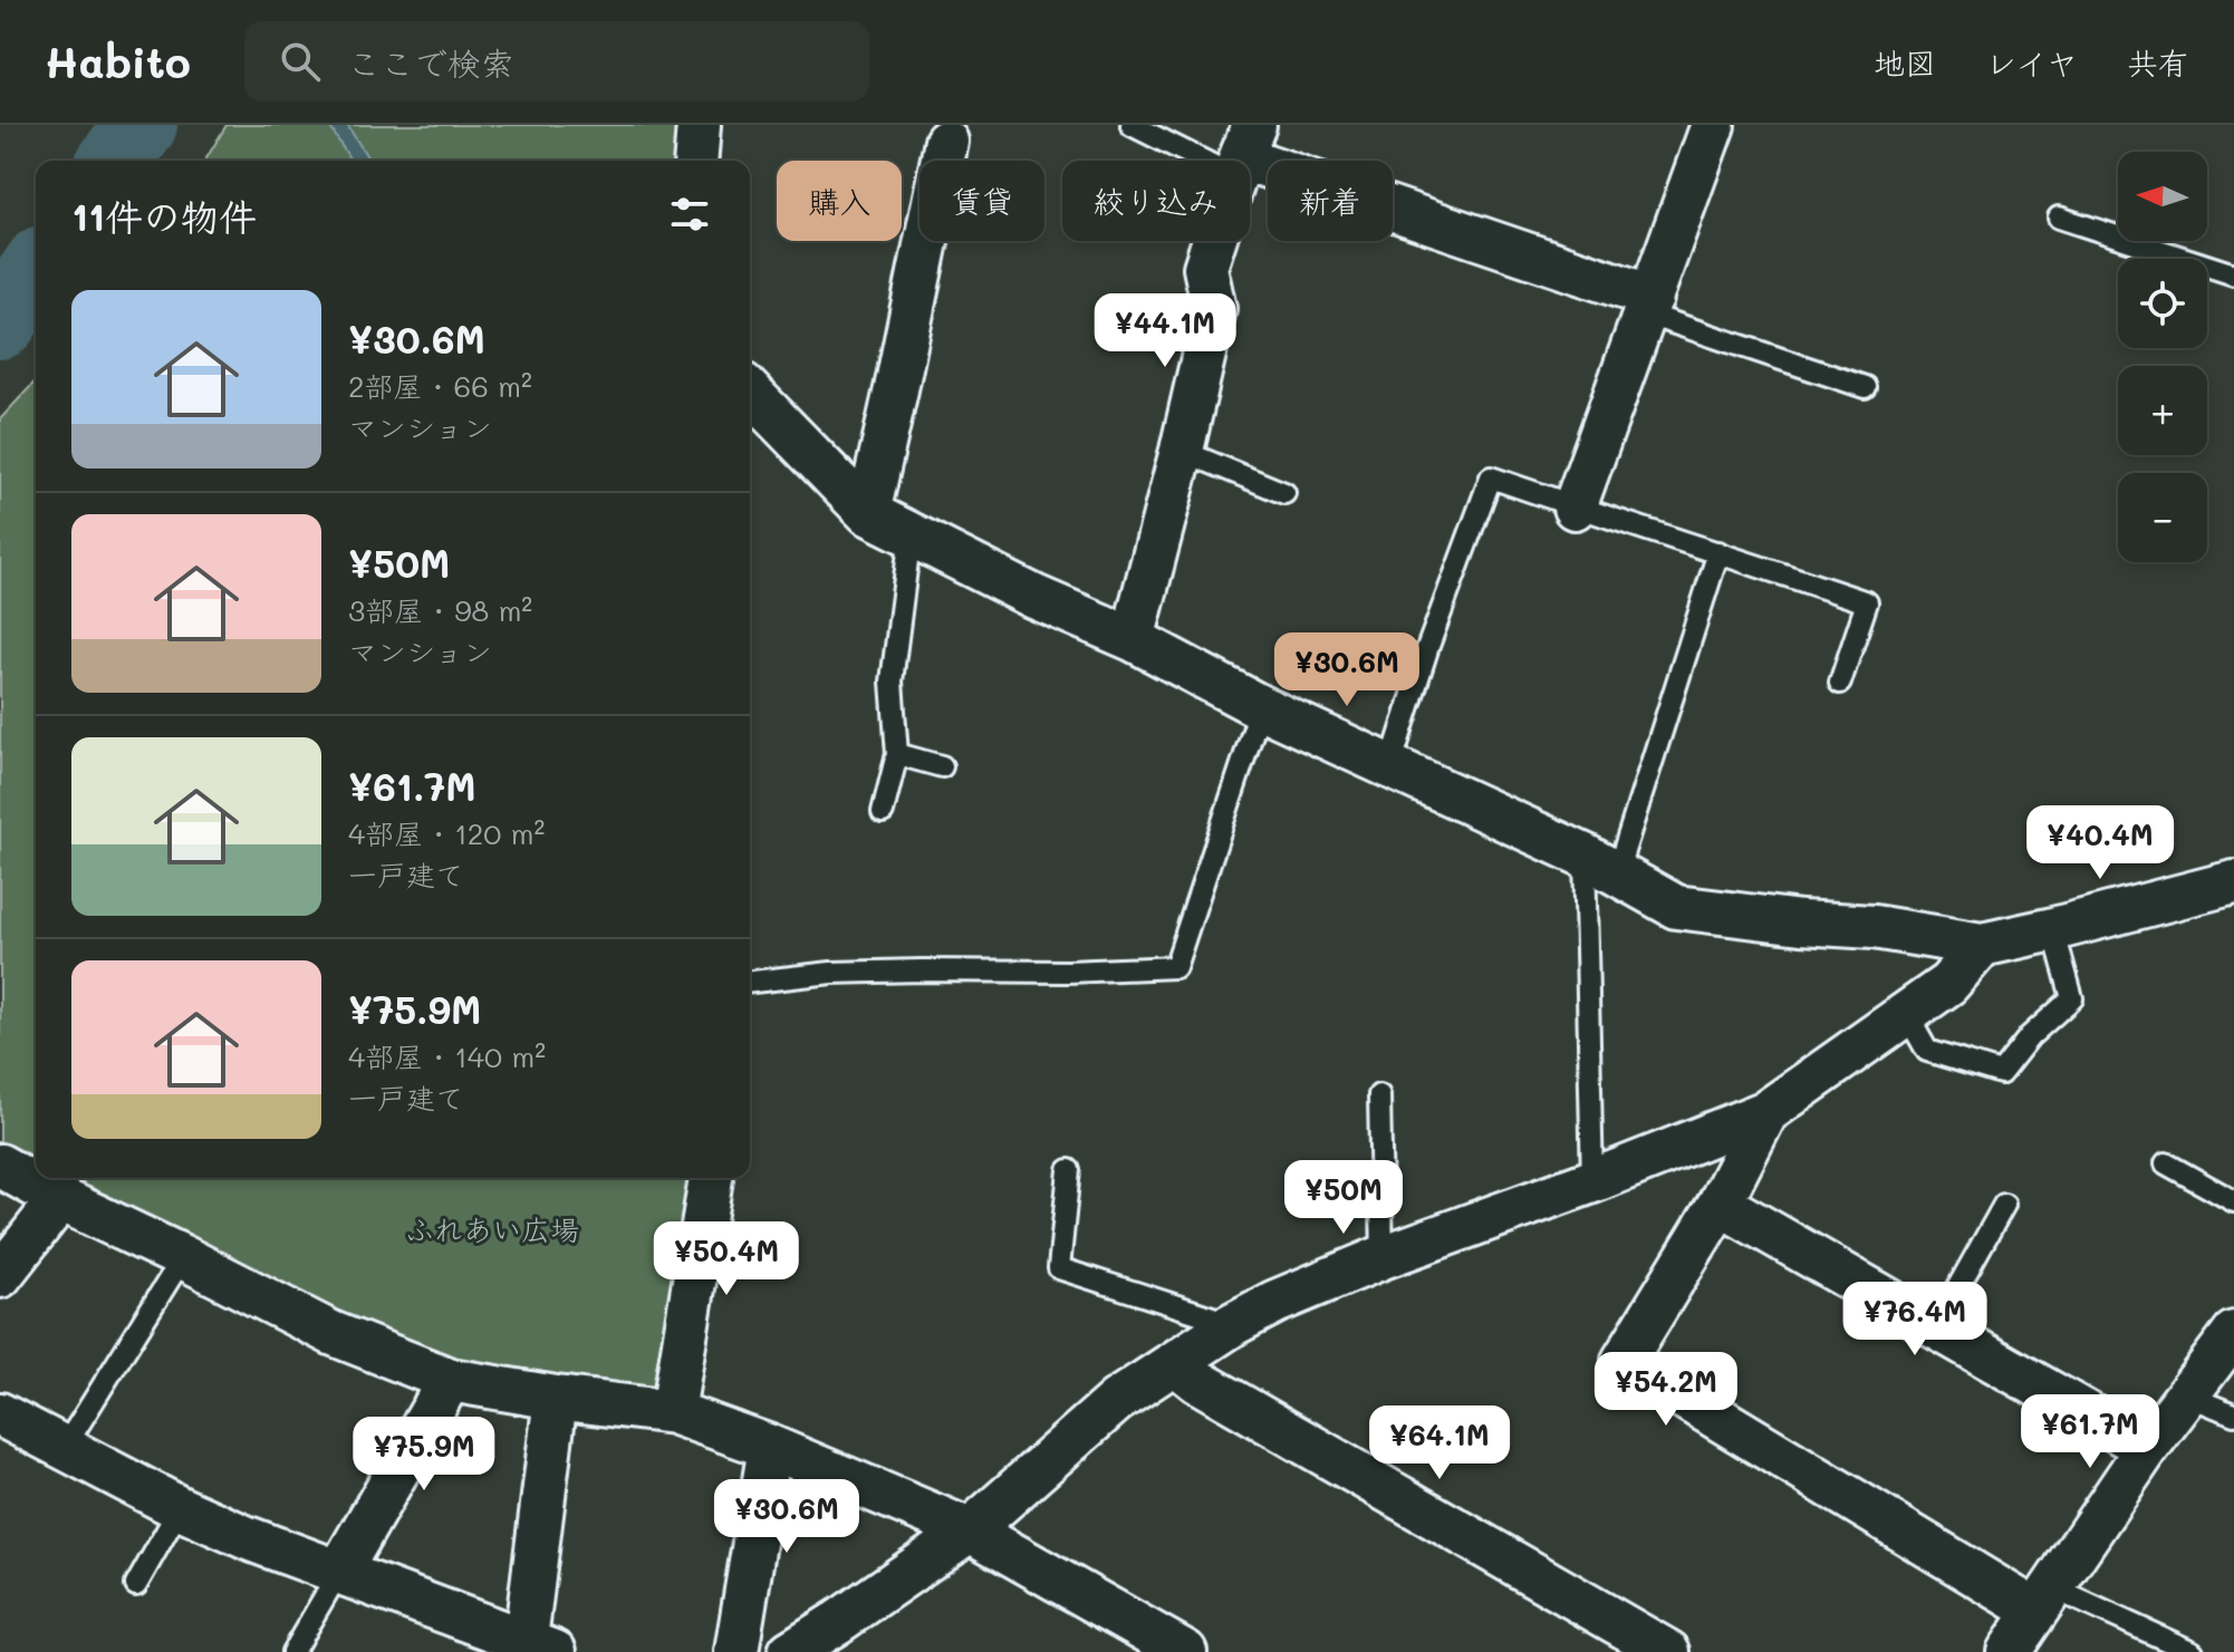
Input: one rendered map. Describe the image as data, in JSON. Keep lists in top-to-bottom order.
{
  "parks": ["ふれあい広場"],
  "north": "left",
  "page": {
    "header": "Habito",
    "search": "ここで検索",
    "nav": ["地図", "レイヤ", "共有"],
    "map_buttons": ["+", "−"],
    "chip": [
      "購入",
      "賃貸",
      "絞り込み",
      "新着"
    ],
    "heading": "11件の物件",
    "list": [
      {
        "name": "¥30.6M",
        "note": "2部屋 · 66 m² · マンション"
      },
      {
        "name": "¥50M",
        "note": "3部屋 · 98 m² · マンション"
      },
      {
        "name": "¥61.7M",
        "note": "4部屋 · 120 m² · 一戸建て"
      },
      {
        "name": "¥75.9M",
        "note": "4部屋 · 140 m² · 一戸建て"
      }
    ],
    "price": [
      "¥44.1M",
      "¥30.6M",
      "¥40.4M",
      "¥50M",
      "¥50.4M",
      "¥76.4M",
      "¥54.2M",
      "¥61.7M",
      "¥64.1M",
      "¥75.9M",
      "¥30.6M"
    ]
  }
}
